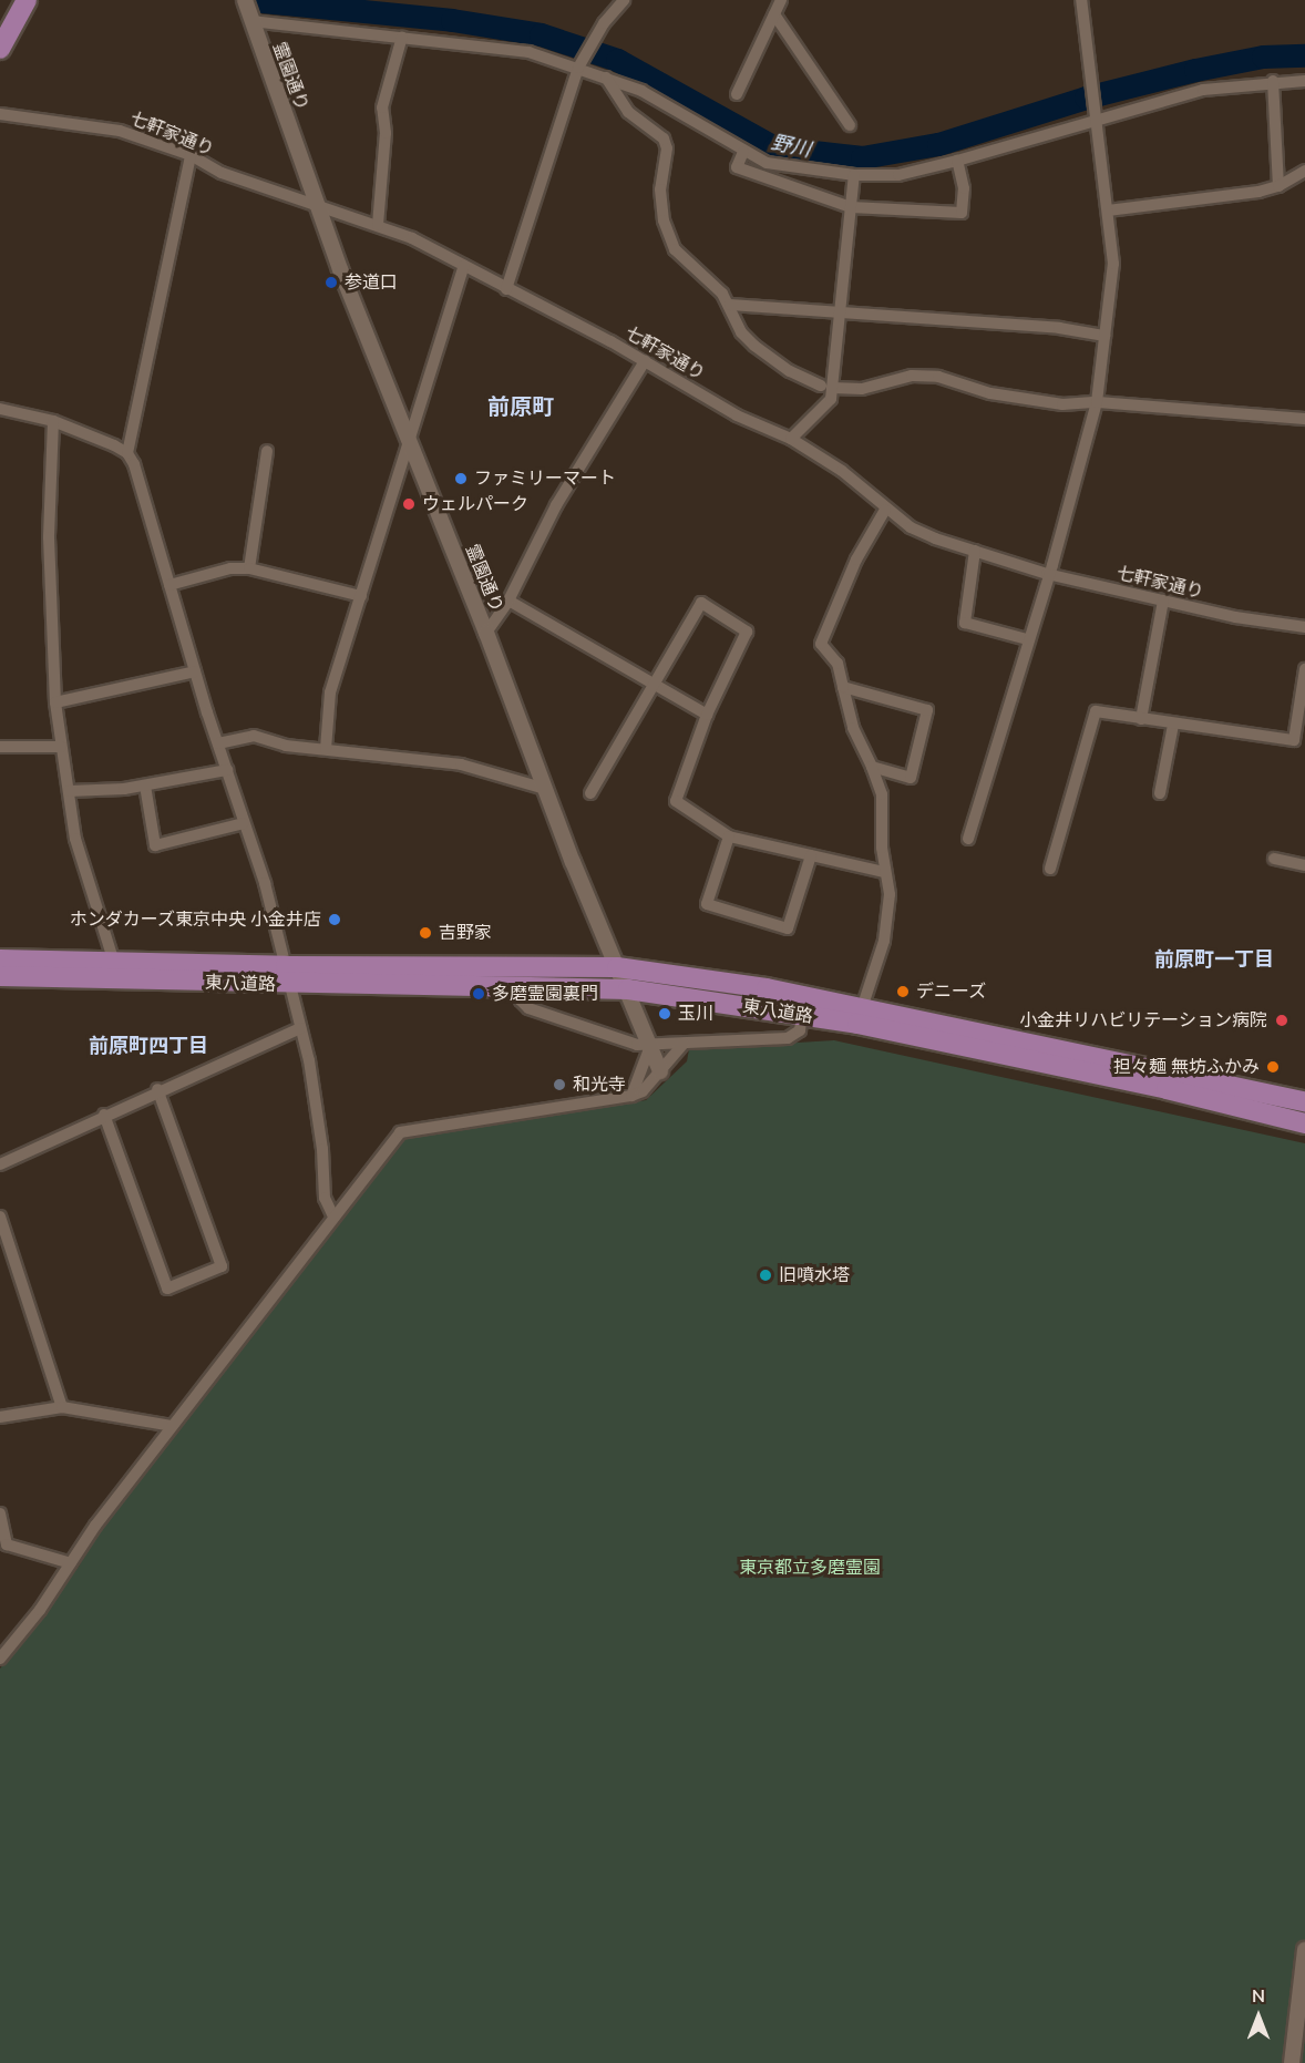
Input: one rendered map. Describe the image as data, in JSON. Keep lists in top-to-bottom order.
{
  "streets": {
    "main road": ["東八道路"],
    "street": ["霊園通り", "七軒家通り"]
  },
  "crossings": [
    ["霊園通り", "七軒家通り"],
    ["霊園通り", "東八道路"]
  ],
  "districts": ["前原町", "前原町一丁目", "前原町四丁目"],
  "water": ["野川"],
  "parks": ["東京都立多磨霊園"],
  "places": [
    "参道口",
    "ファミリーマート",
    "ウェルパーク",
    "ホンダカーズ東京中央 小金井店",
    "吉野家",
    "デニーズ",
    "多磨霊園裏門",
    "玉川",
    "小金井リハビリテーション病院",
    "担々麺 無坊ふかみ",
    "和光寺",
    "旧噴水塔"
  ],
  "north": "top"
}
